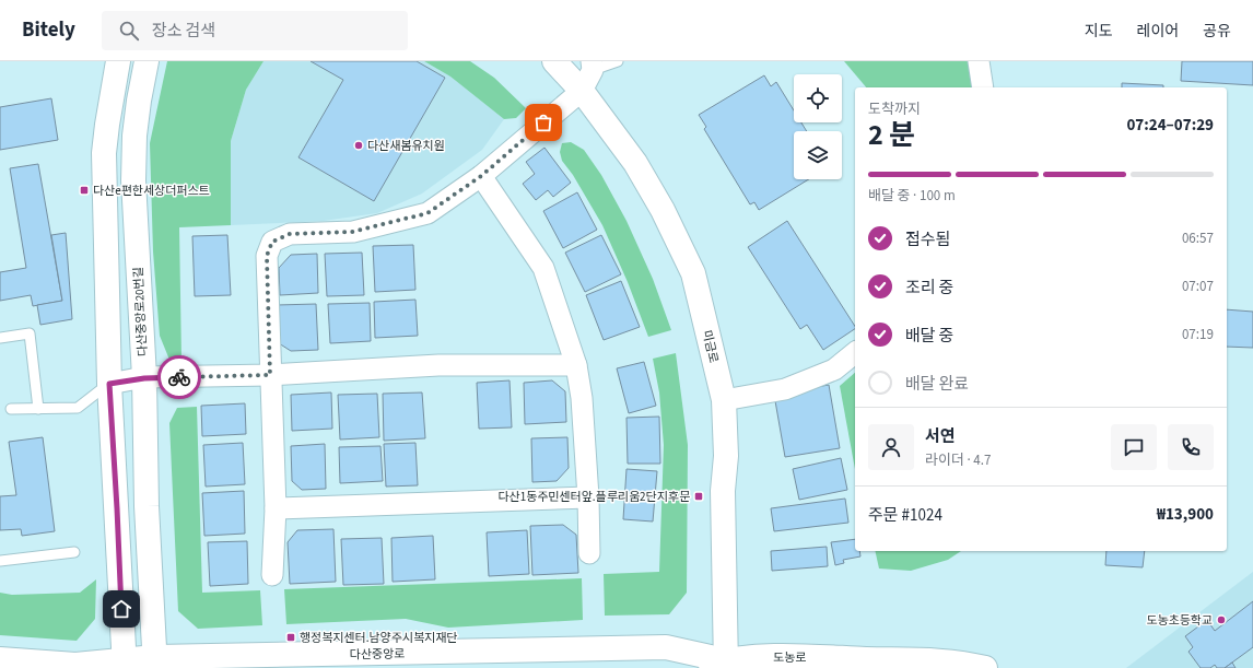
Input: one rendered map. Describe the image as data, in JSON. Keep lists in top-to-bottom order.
{
  "streets": {
    "street": [
      "다산중앙로20번길",
      "미금로",
      "다산중앙로",
      "도농로"
    ]
  },
  "crossings": [
    ["다산중앙로20번길", "다산중앙로"],
    ["미금로", "다산중앙로"],
    ["미금로", "도농로"],
    ["다산중앙로", "도농로"]
  ],
  "places": {
    "other": ["다산새봄유치원", "도농초등학교"],
    "transit": ["다산e편한세상더퍼스트", "다산1동주민센터앞.플루리움2단지후문", "행정복지센터.남양주시복지재단"]
  },
  "page": {
    "header": "Bitely",
    "search": "장소 검색",
    "nav": ["지도", "레이어", "공유"],
    "heading": ["2 분", "도착까지", "07:24–07:29"],
    "panel": [
      "서연",
      "라이더 · 4.7",
      "주문 #1024",
      "₩13,900"
    ],
    "bar": "배달 중 · 100 m",
    "list": [
      ["접수됨", "06:57"],
      ["조리 중", "07:07"],
      ["배달 중", "07:19"],
      "배달 완료"
    ]
  }
}
